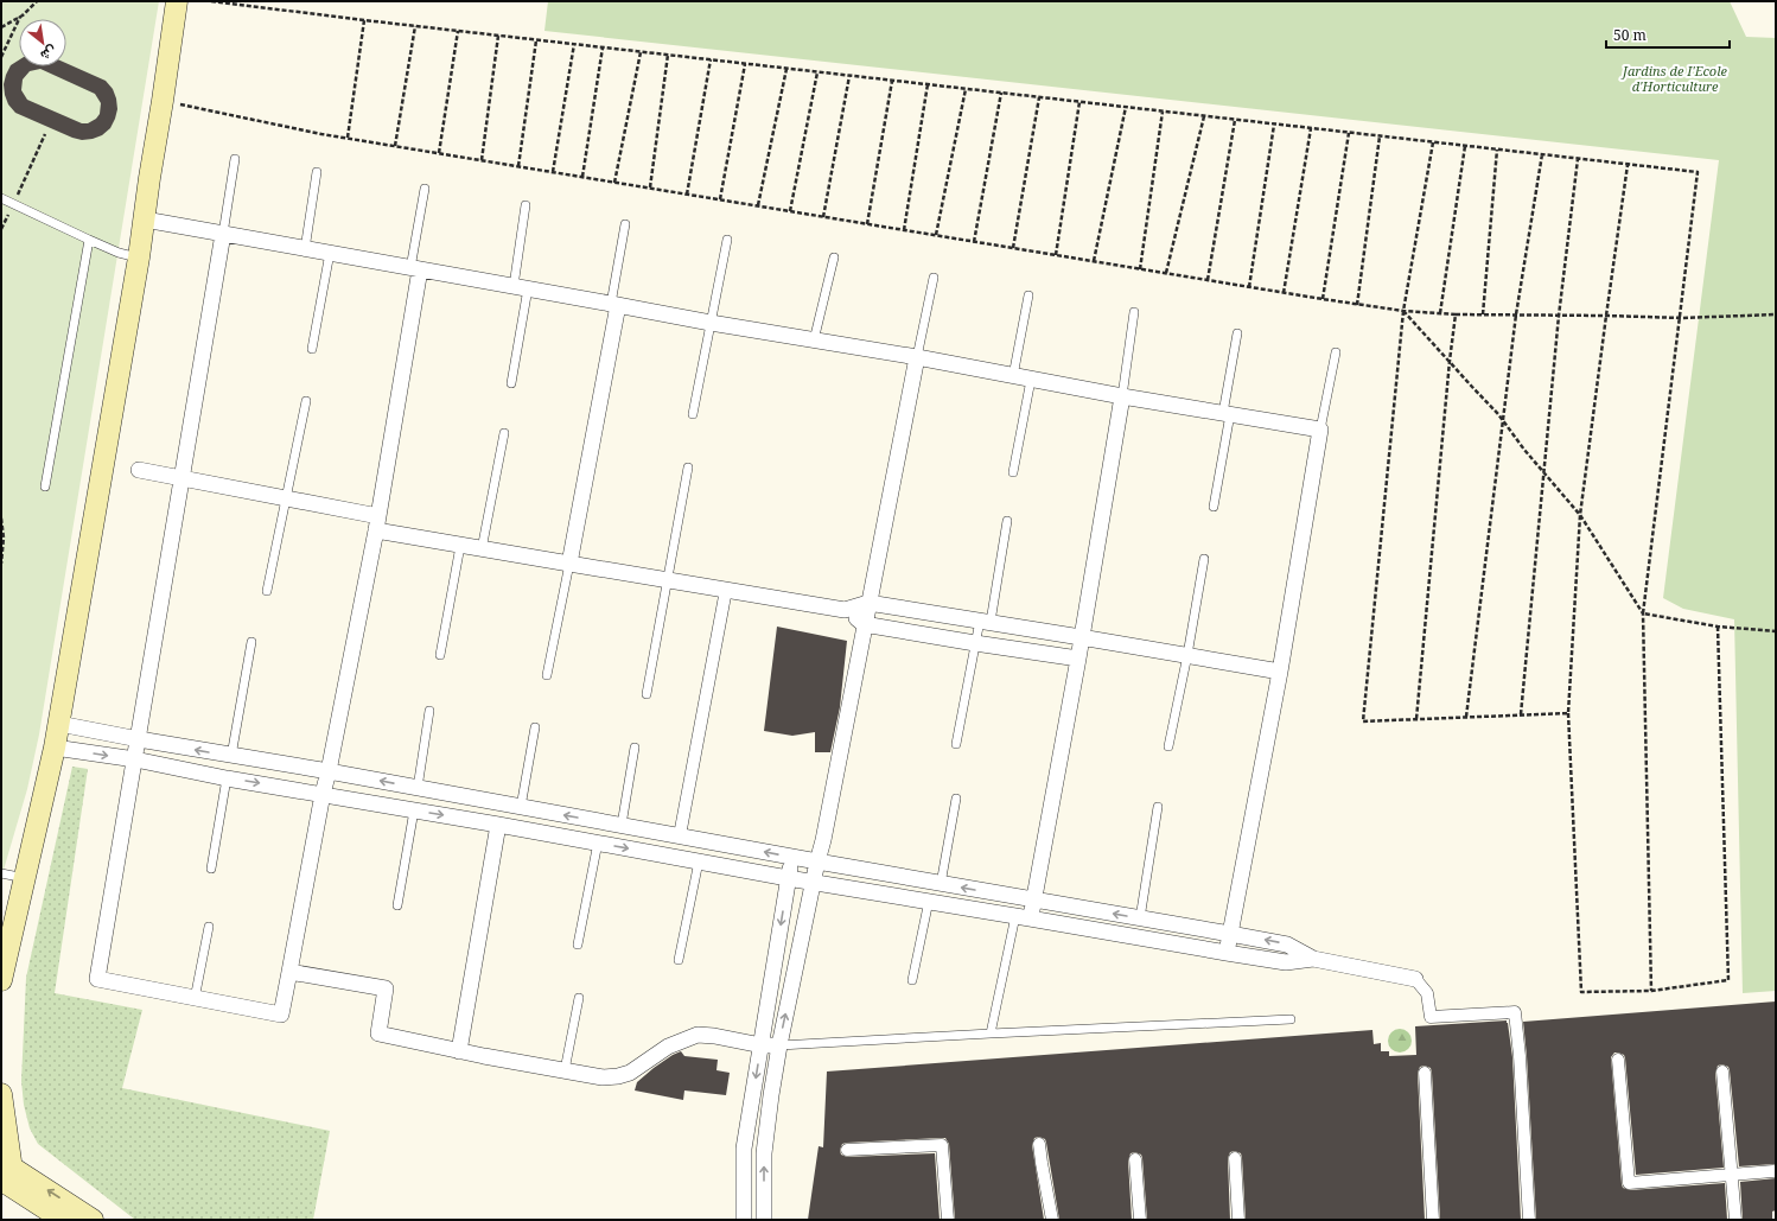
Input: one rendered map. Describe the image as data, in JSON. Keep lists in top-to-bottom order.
{
  "parks": ["Jardins de I'Ecole d'Horticulture"],
  "scale_bar": "50 m",
  "north": "bottom right"
}
